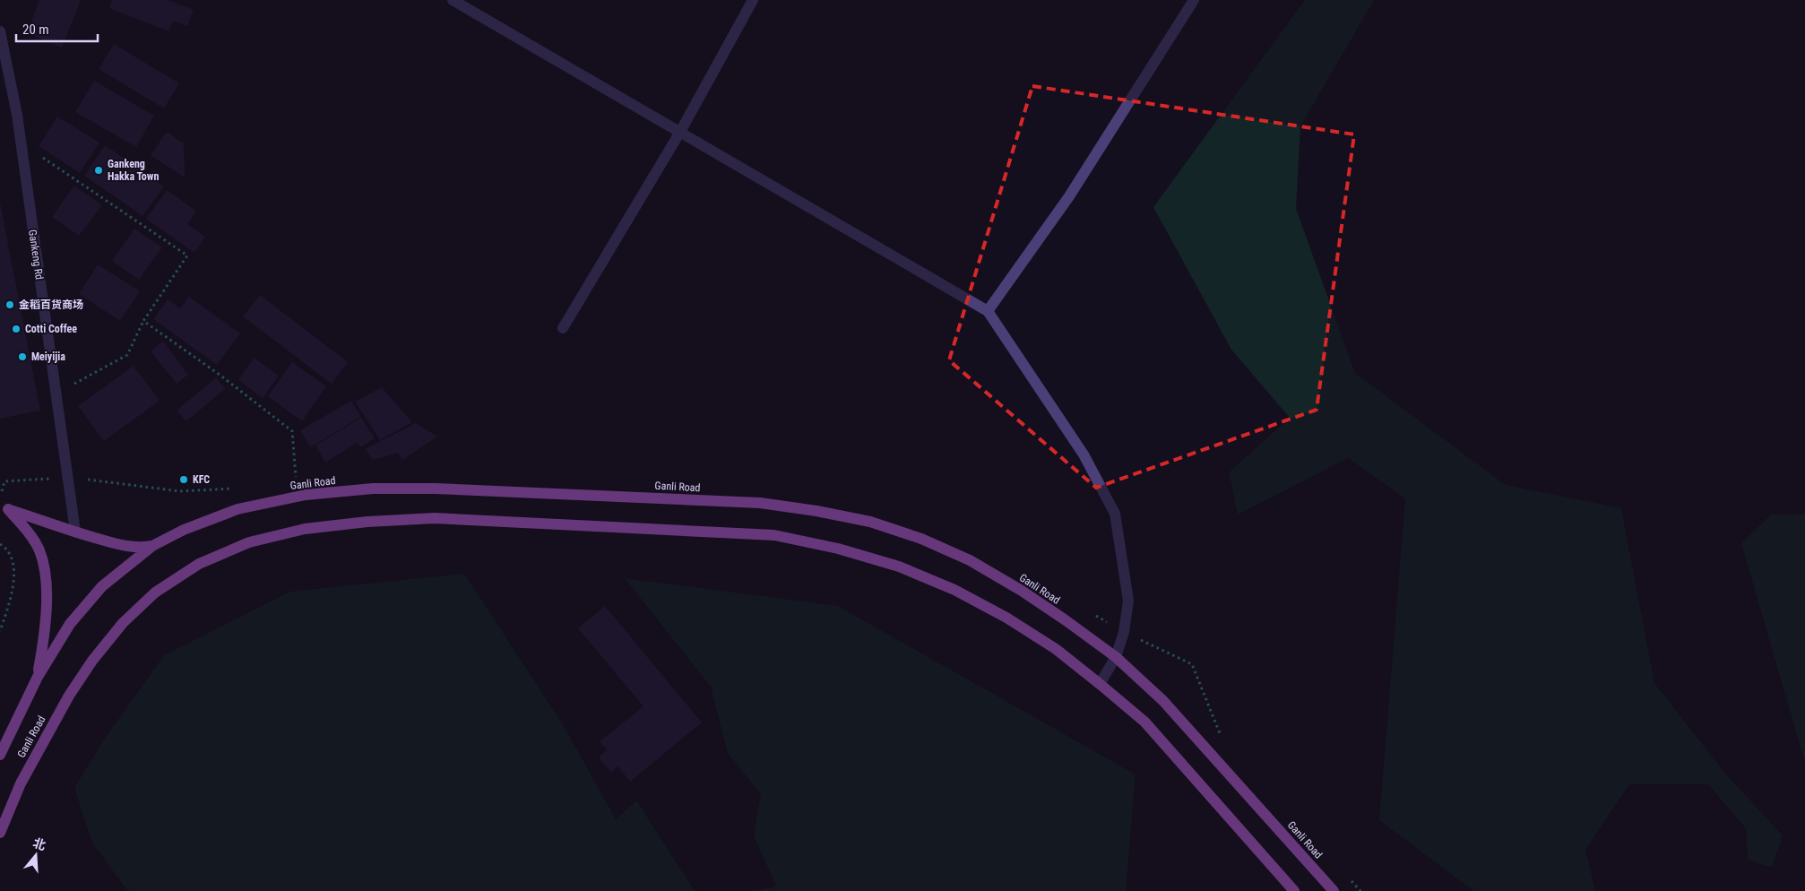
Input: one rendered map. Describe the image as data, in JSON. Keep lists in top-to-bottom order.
{
  "streets": {
    "main road": ["Ganli Road"],
    "street": ["Gankeng Rd"]
  },
  "places": [
    "Gankeng Hakka Town",
    "金稻百货商场",
    "Cotti Coffee",
    "Meiyijia",
    "KFC"
  ],
  "scale_bar": "20 m",
  "north": "top"
}
